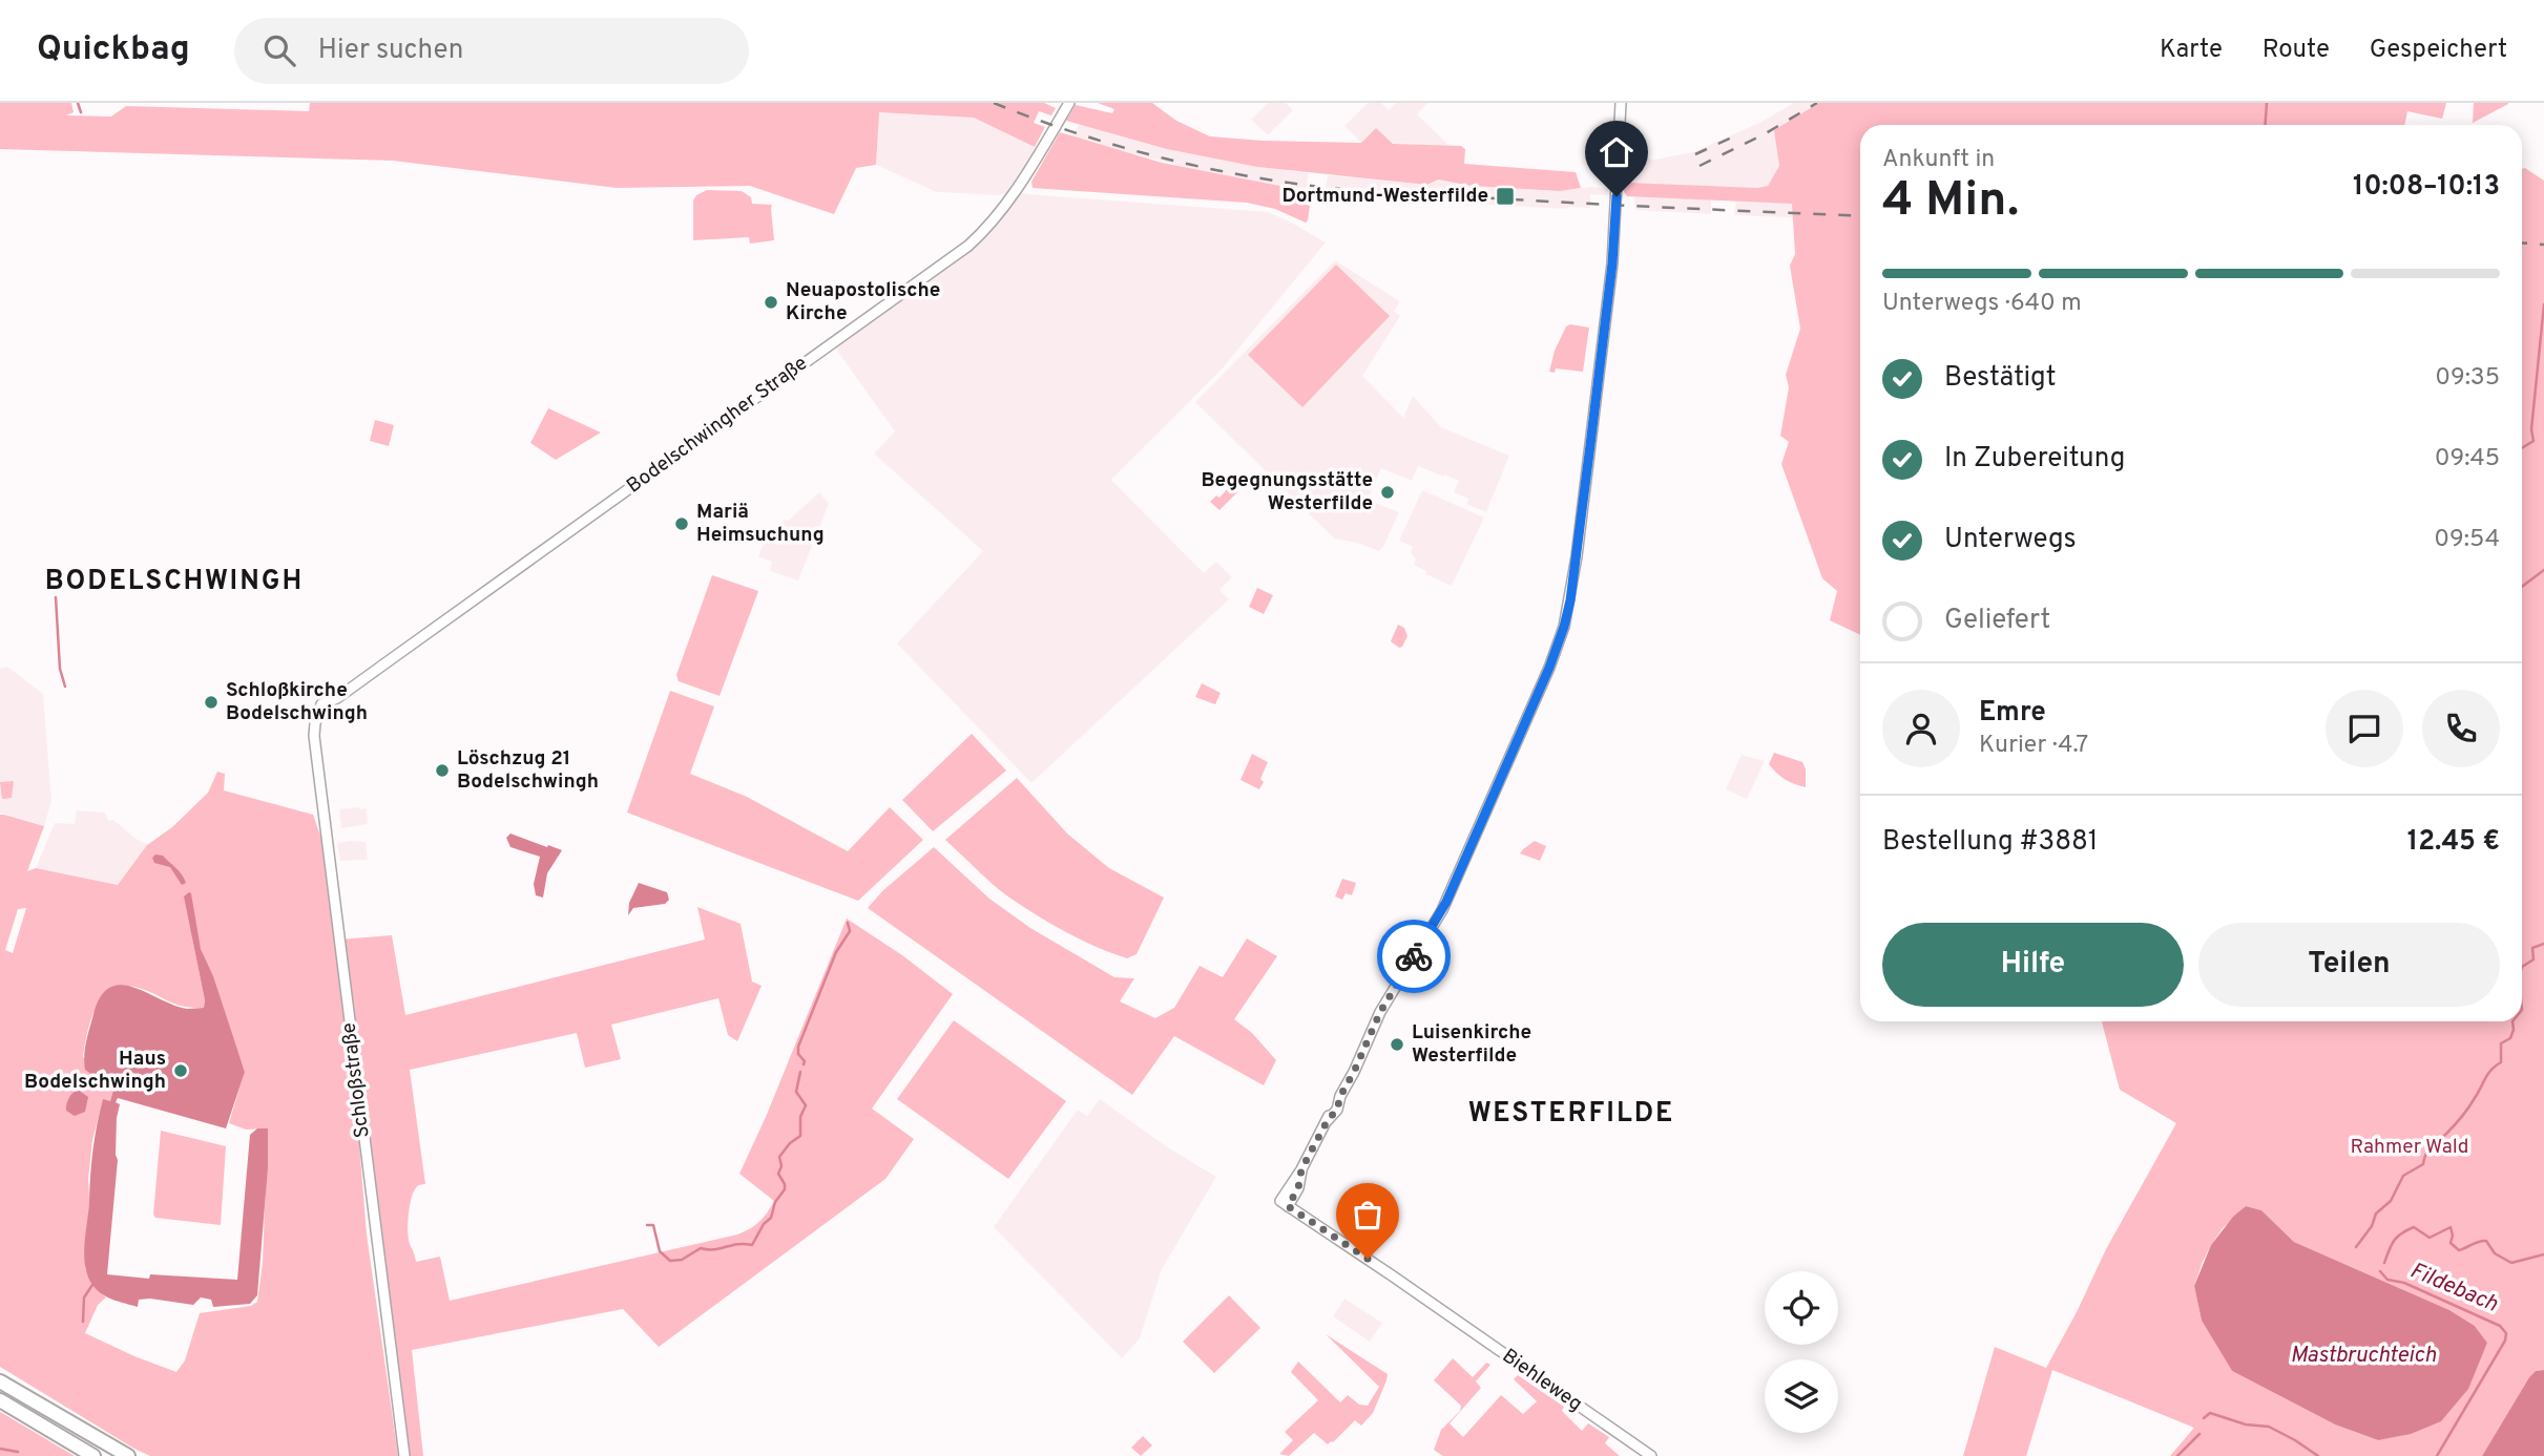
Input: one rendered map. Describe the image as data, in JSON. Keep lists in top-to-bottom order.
{
  "streets": {
    "street": ["Bodelschwingher Straße", "Schloßstraße", "Biehleweg"]
  },
  "crossings": [
    ["Bodelschwingher Straße", "Schloßstraße"]
  ],
  "districts": ["BODELSCHWINGH", "WESTERFILDE"],
  "water": ["Fildebach", "Mastbruchteich"],
  "parks": ["Rahmer Wald"],
  "places": {
    "transit": ["Dortmund-Westerfilde"],
    "other": [
      "Neuapostolische Kirche",
      "Begegnungsstätte Westerfilde",
      "Mariä Heimsuchung",
      "Schloßkirche Bodelschwingh",
      "Löschzug 21 Bodelschwingh",
      "Luisenkirche Westerfilde",
      "Haus Bodelschwingh"
    ]
  },
  "page": {
    "header": "Quickbag",
    "search": "Hier suchen",
    "nav": ["Karte", "Route", "Gespeichert"],
    "heading": ["4 Min.", "Ankunft in", "10:08–10:13"],
    "panel": [
      "Emre",
      "Kurier · 4.7",
      "Bestellung #3881",
      "12.45 €"
    ],
    "bar": "Unterwegs · 640 m",
    "list": [
      ["Bestätigt", "09:35"],
      ["In Zubereitung", "09:45"],
      ["Unterwegs", "09:54"],
      "Geliefert"
    ],
    "buttons": ["Hilfe", "Teilen"]
  }
}
